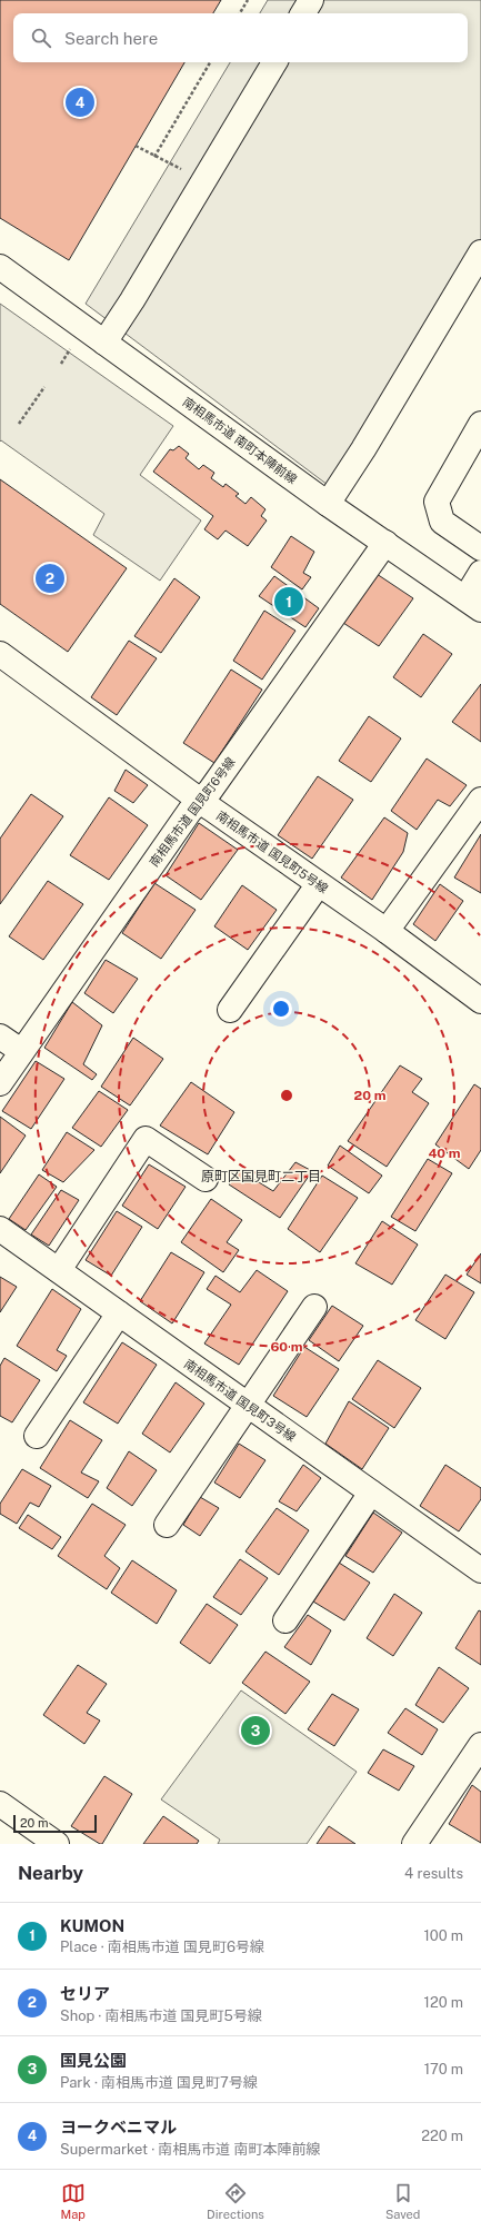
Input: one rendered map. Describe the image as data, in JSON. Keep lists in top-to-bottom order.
{
  "streets": {
    "street": [
      "南相馬市道 南町本陣前線",
      "南相馬市道 国見町6号線",
      "南相馬市道 国見町5号線",
      "南相馬市道 国見町3号線"
    ]
  },
  "crossings": [
    ["南相馬市道 南町本陣前線", "南相馬市道 国見町6号線"],
    ["南相馬市道 国見町6号線", "南相馬市道 国見町5号線"]
  ],
  "districts": ["原町区国見町二丁目"],
  "scale_bar": "20 m",
  "page": {
    "search": "Search here",
    "pins": [
      "4",
      "2",
      "1",
      "3"
    ],
    "scale": "20 m",
    "heading": ["Nearby", "4 results"],
    "list": [
      {
        "mark": "1",
        "name": "KUMON",
        "note": "Place · 南相馬市道 国見町6号線",
        "value": "100 m"
      },
      {
        "mark": "2",
        "name": "セリア",
        "note": "Shop · 南相馬市道 国見町5号線",
        "value": "120 m"
      },
      {
        "mark": "3",
        "name": "国見公園",
        "note": "Park · 南相馬市道 国見町7号線",
        "value": "170 m"
      },
      {
        "mark": "4",
        "name": "ヨークベニマル",
        "note": "Supermarket · 南相馬市道 南町本陣前線",
        "value": "220 m"
      }
    ],
    "nav": ["Map", "Directions", "Saved"]
  },
  "rings": ["20 m", "40 m", "60 m"]
}
